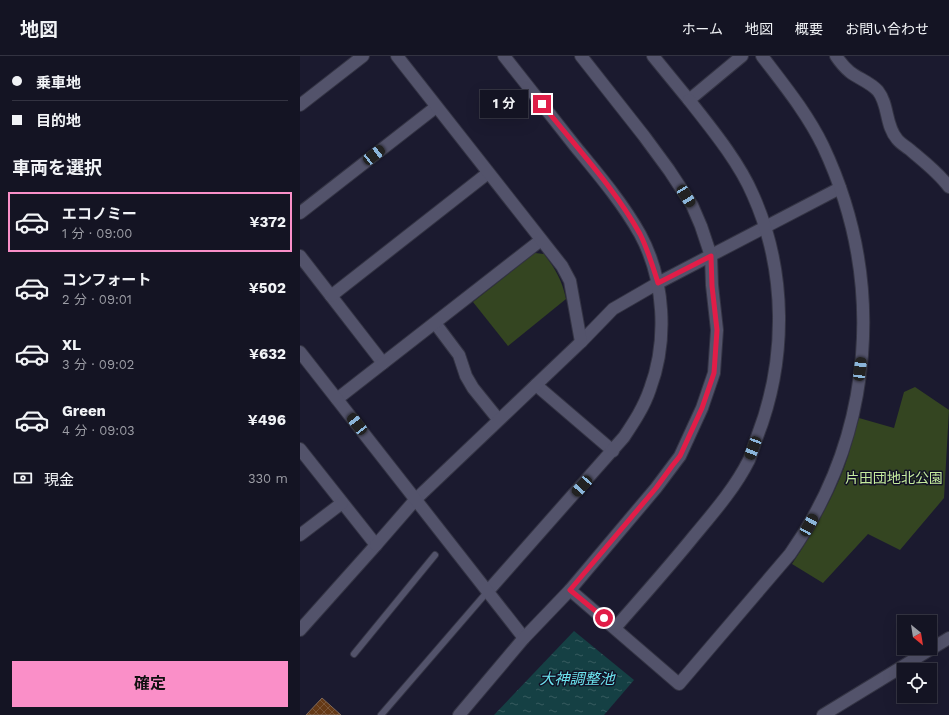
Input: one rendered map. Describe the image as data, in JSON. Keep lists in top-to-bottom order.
{
  "water": ["大神調整池"],
  "parks": ["片田団地北公園"],
  "north": "bottom right",
  "page": {
    "header": "地図",
    "nav": [
      "ホーム",
      "地図",
      "概要",
      "お問い合わせ"
    ],
    "banner": ["乗車地", "目的地"],
    "bubble": "1 分",
    "heading": "車両を選択",
    "list": [
      {
        "name": "エコノミー",
        "note": "1 分 · 09:00",
        "value": "¥372"
      },
      {
        "name": "コンフォート",
        "note": "2 分 · 09:01",
        "value": "¥502"
      },
      {
        "name": "XL",
        "note": "3 分 · 09:02",
        "value": "¥632"
      },
      {
        "name": "Green",
        "note": "4 分 · 09:03",
        "value": "¥496"
      }
    ],
    "pay": ["現金", "330 m"],
    "buttons": "確定"
  }
}
